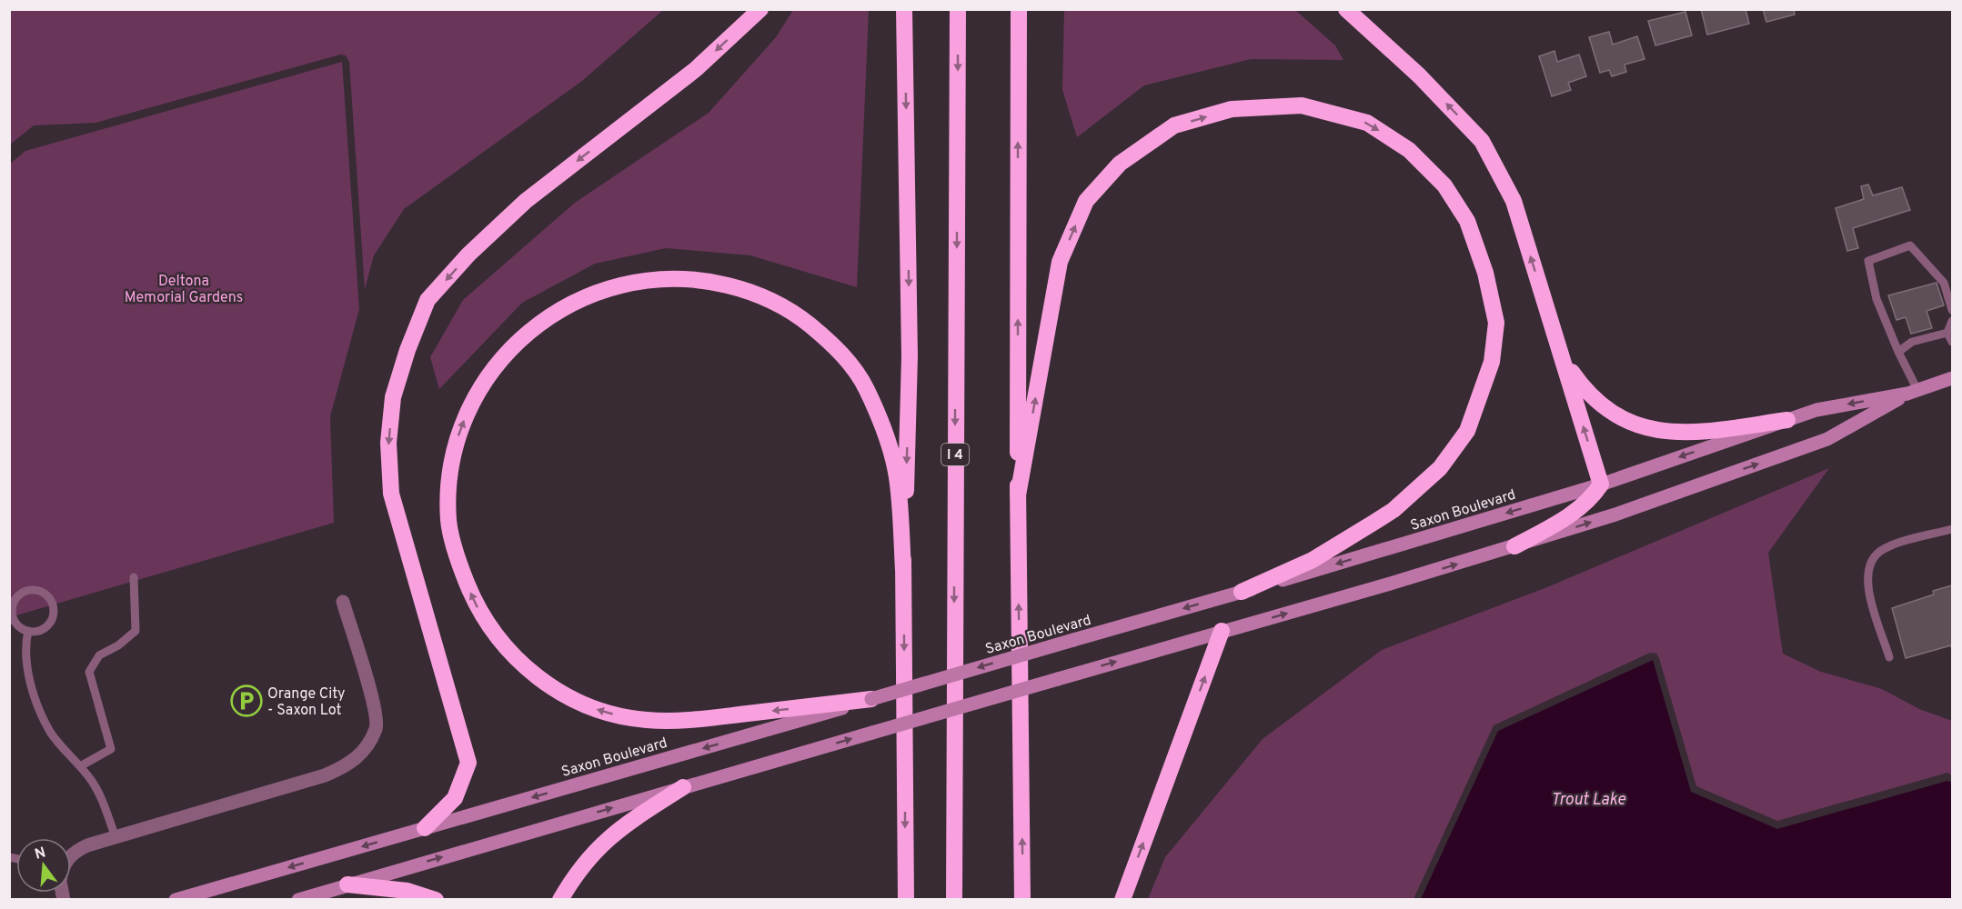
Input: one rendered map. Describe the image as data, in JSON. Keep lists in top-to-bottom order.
{
  "streets": {
    "highway": ["I 4"],
    "main road": ["Saxon Boulevard"]
  },
  "water": ["Trout Lake"],
  "parks": ["Deltona Memorial Gardens"],
  "places": {
    "parking": ["Orange City - Saxon Lot"]
  },
  "north": "top"
}
